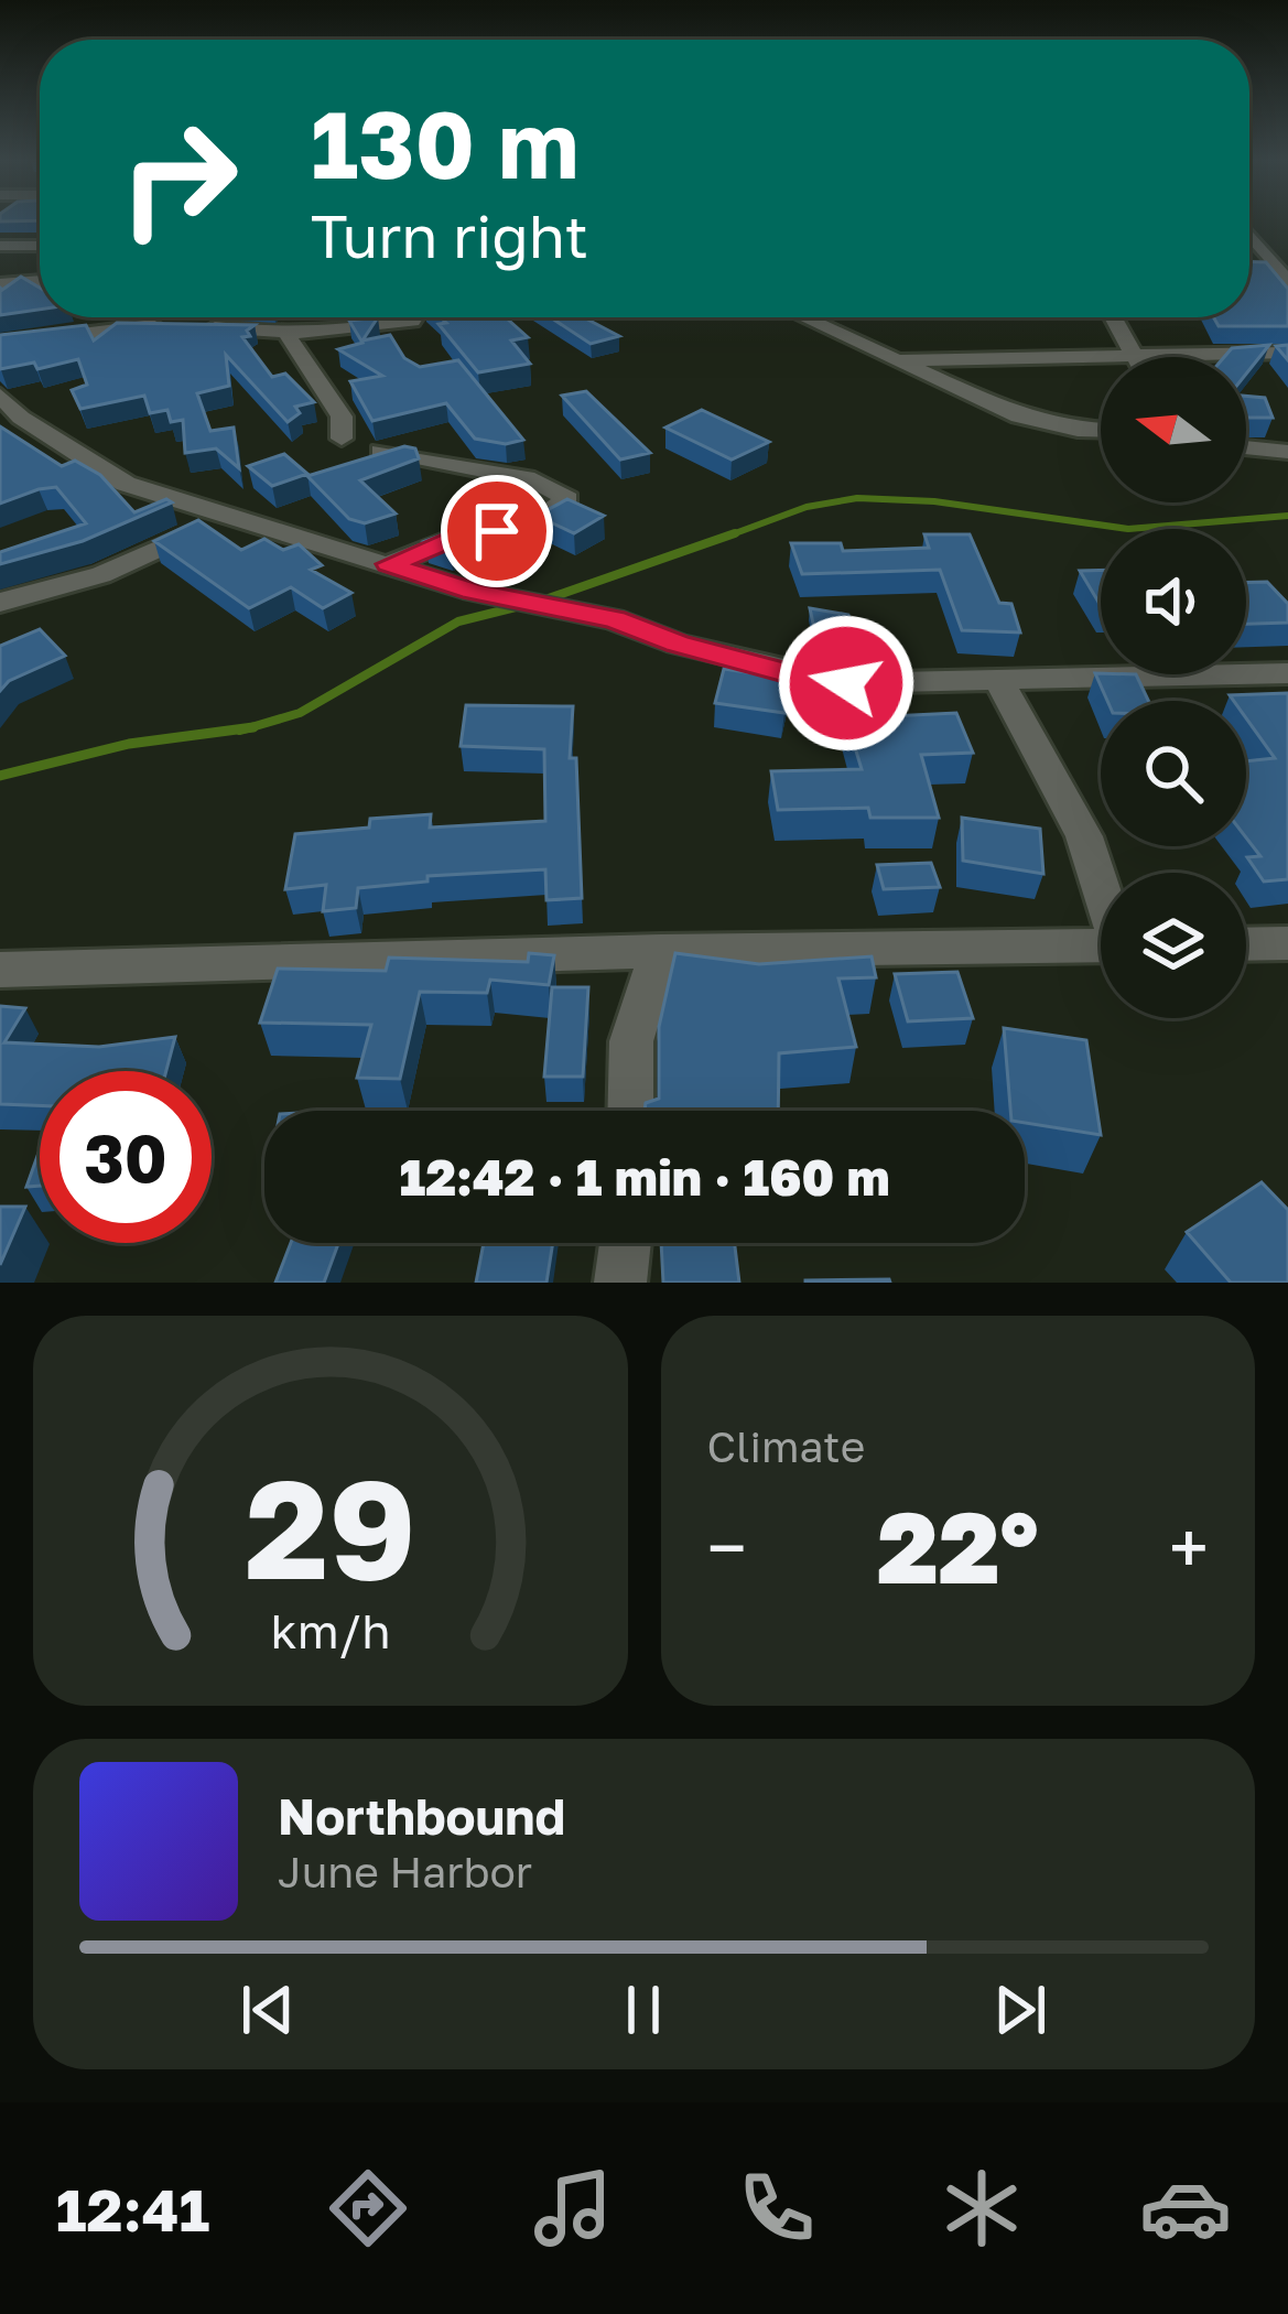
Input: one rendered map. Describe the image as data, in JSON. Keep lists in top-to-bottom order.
{
  "north": "left",
  "page": {
    "turn": ["130 m", "Turn right"],
    "limit": "30",
    "trip": "12:42 · 1 min · 160 m",
    "tile": "Climate",
    "heat": ["−", "22°", "+"],
    "song": ["Northbound", "June Harbor"],
    "tabs": "12:41",
    "gauge": ["29", "km/h"]
  }
}
